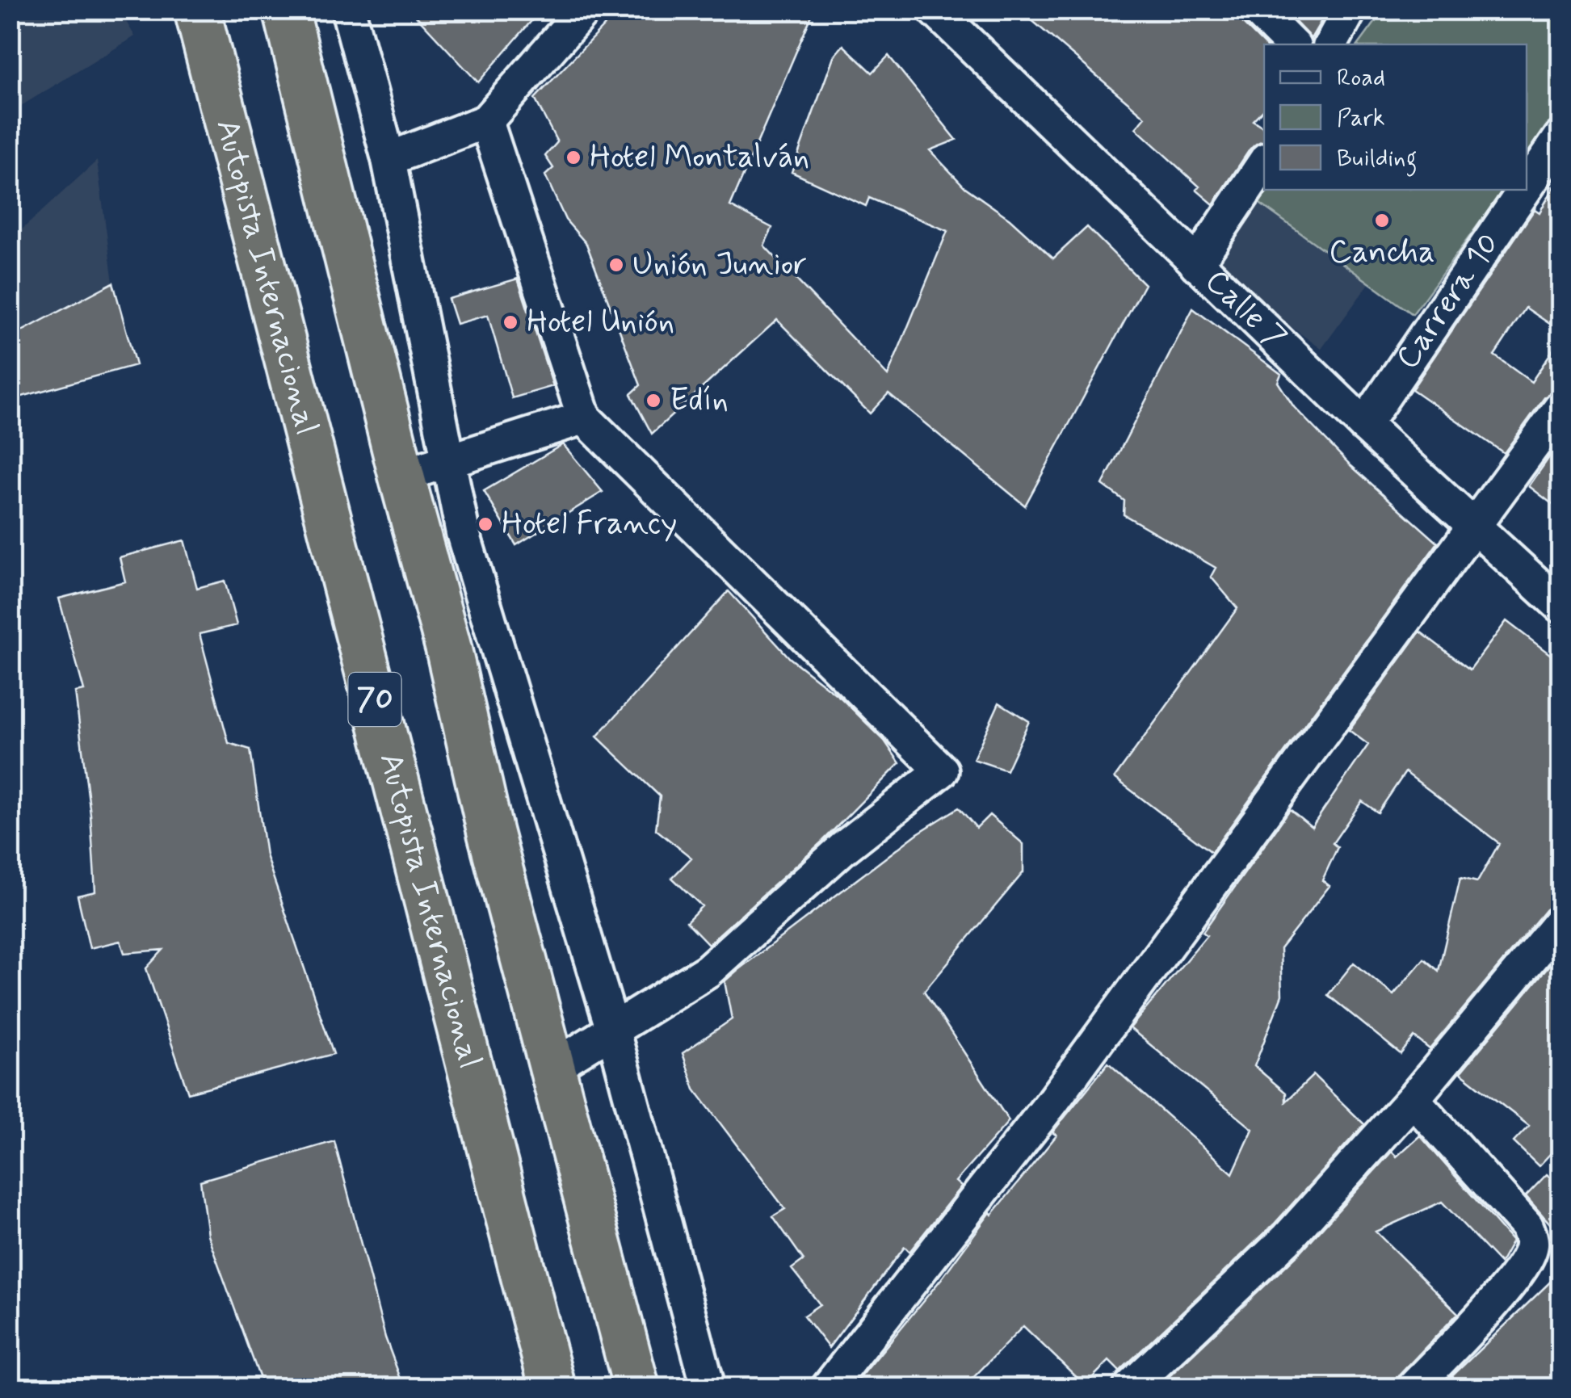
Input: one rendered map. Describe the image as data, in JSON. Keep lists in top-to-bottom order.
{
  "streets": {
    "highway": ["Autopista Internacional", "70"],
    "street": ["Carrera 10", "Calle 7"]
  },
  "crossings": [
    ["Carrera 10", "Calle 7"]
  ],
  "places": [
    "Hotel Montalván",
    "Cancha",
    "Unión Junior",
    "Hotel Unión",
    "Edín",
    "Hotel Francy"
  ],
  "legend": ["Road", "Park", "Building"]
}
